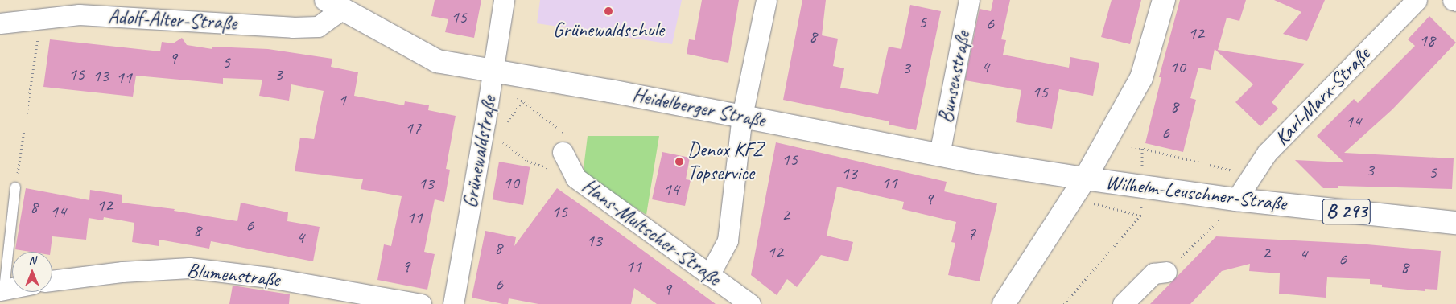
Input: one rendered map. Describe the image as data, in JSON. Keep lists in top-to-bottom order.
{
  "streets": {
    "main road": ["Heidelberger Straße", "Wilhelm-Leuschner-Straße", "B 293"],
    "street": [
      "Adolf-Alter-Straße",
      "Bunsenstraße",
      "Karl-Marx-Straße",
      "Grünewaldstraße",
      "Hans-Multscher-Straße",
      "Blumenstraße"
    ]
  },
  "crossings": [
    ["Adolf-Alter-Straße", "Heidelberger Straße"],
    ["Bunsenstraße", "Heidelberger Straße"],
    ["Karl-Marx-Straße", "Wilhelm-Leuschner-Straße"],
    ["Heidelberger Straße", "Grünewaldstraße"],
    ["Heidelberger Straße", "Wilhelm-Leuschner-Straße"]
  ],
  "places": ["Grünewaldschule", "Denox KFZ Topservice"],
  "house_numbers": [
    "15",
    "5",
    "6",
    "12",
    "8",
    "18",
    "9",
    "5",
    "4",
    "10",
    "3",
    "15",
    "3",
    "13",
    "11",
    "15",
    "1",
    "8",
    "14",
    "17",
    "6",
    "15",
    "3",
    "5",
    "13",
    "10",
    "11",
    "13",
    "14",
    "9",
    "12",
    "8",
    "14",
    "15",
    "2",
    "11",
    "6",
    "8",
    "7",
    "4",
    "13",
    "8",
    "12",
    "2",
    "4",
    "6",
    "9",
    "11",
    "8",
    "6",
    "9"
  ],
  "north": "top"
}
